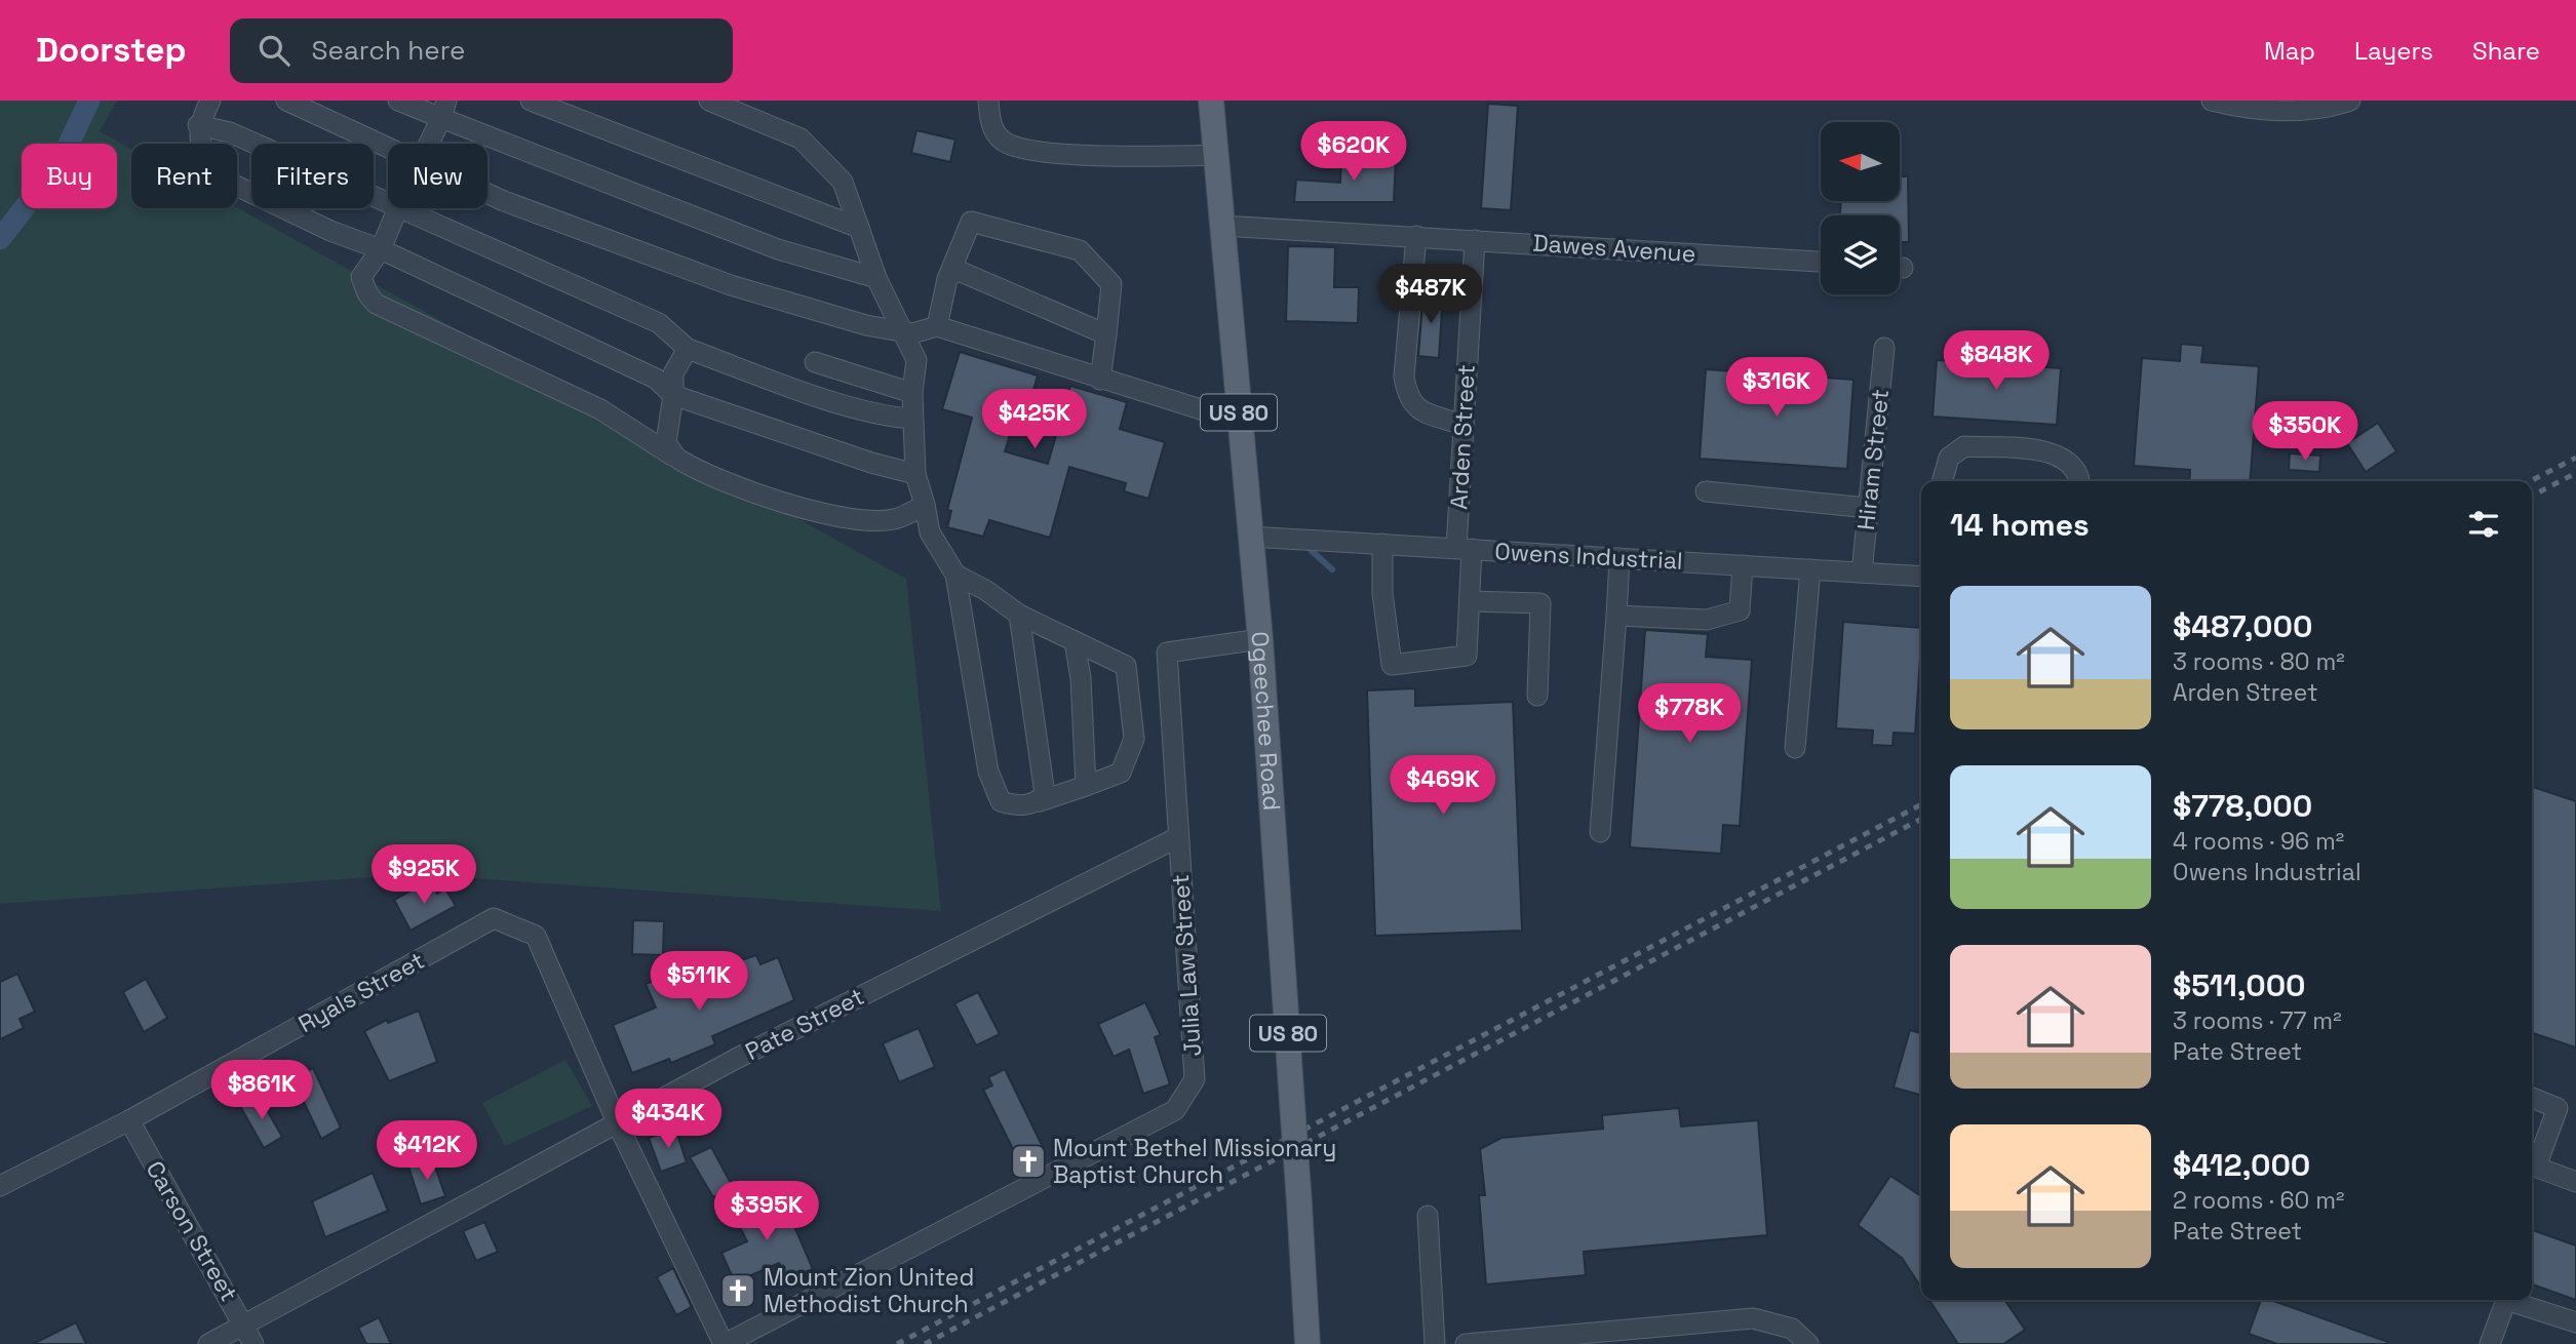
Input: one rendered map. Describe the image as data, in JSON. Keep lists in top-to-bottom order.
{
  "streets": {
    "main road": ["US 80", "Ogeechee Road"],
    "street": [
      "Dawes Avenue",
      "Arden Street",
      "Hiram Street",
      "Owens Industrial",
      "Julia Law Street",
      "Ryals Street",
      "Pate Street",
      "Carson Street"
    ]
  },
  "crossings": [
    ["Dawes Avenue", "Arden Street"],
    ["Dawes Avenue", "Ogeechee Road"],
    ["Arden Street", "Owens Industrial"],
    ["Hiram Street", "Owens Industrial"],
    ["Owens Industrial", "Ogeechee Road"],
    ["Ogeechee Road", "Julia Law Street"],
    ["Julia Law Street", "Pate Street"],
    ["Ryals Street", "Pate Street"],
    ["Ryals Street", "Carson Street"],
    ["Pate Street", "Carson Street"]
  ],
  "places": {
    "church": ["Mount Bethel Missionary Baptist Church", "Mount Zion United Methodist Church"]
  },
  "north": "left",
  "page": {
    "header": "Doorstep",
    "search": "Search here",
    "nav": ["Map", "Layers", "Share"],
    "price": [
      "$620K",
      "$487K",
      "$848K",
      "$316K",
      "$425K",
      "$350K",
      "$778K",
      "$469K",
      "$925K",
      "$511K",
      "$861K",
      "$434K",
      "$412K",
      "$395K"
    ],
    "chip": [
      "Buy",
      "Rent",
      "Filters",
      "New"
    ],
    "heading": "14 homes",
    "list": [
      {
        "name": "$487,000",
        "note": "3 rooms · 80 m² · Arden Street"
      },
      {
        "name": "$778,000",
        "note": "4 rooms · 96 m² · Owens Industrial"
      },
      {
        "name": "$511,000",
        "note": "3 rooms · 77 m² · Pate Street"
      },
      {
        "name": "$412,000",
        "note": "2 rooms · 60 m² · Pate Street"
      }
    ]
  }
}
